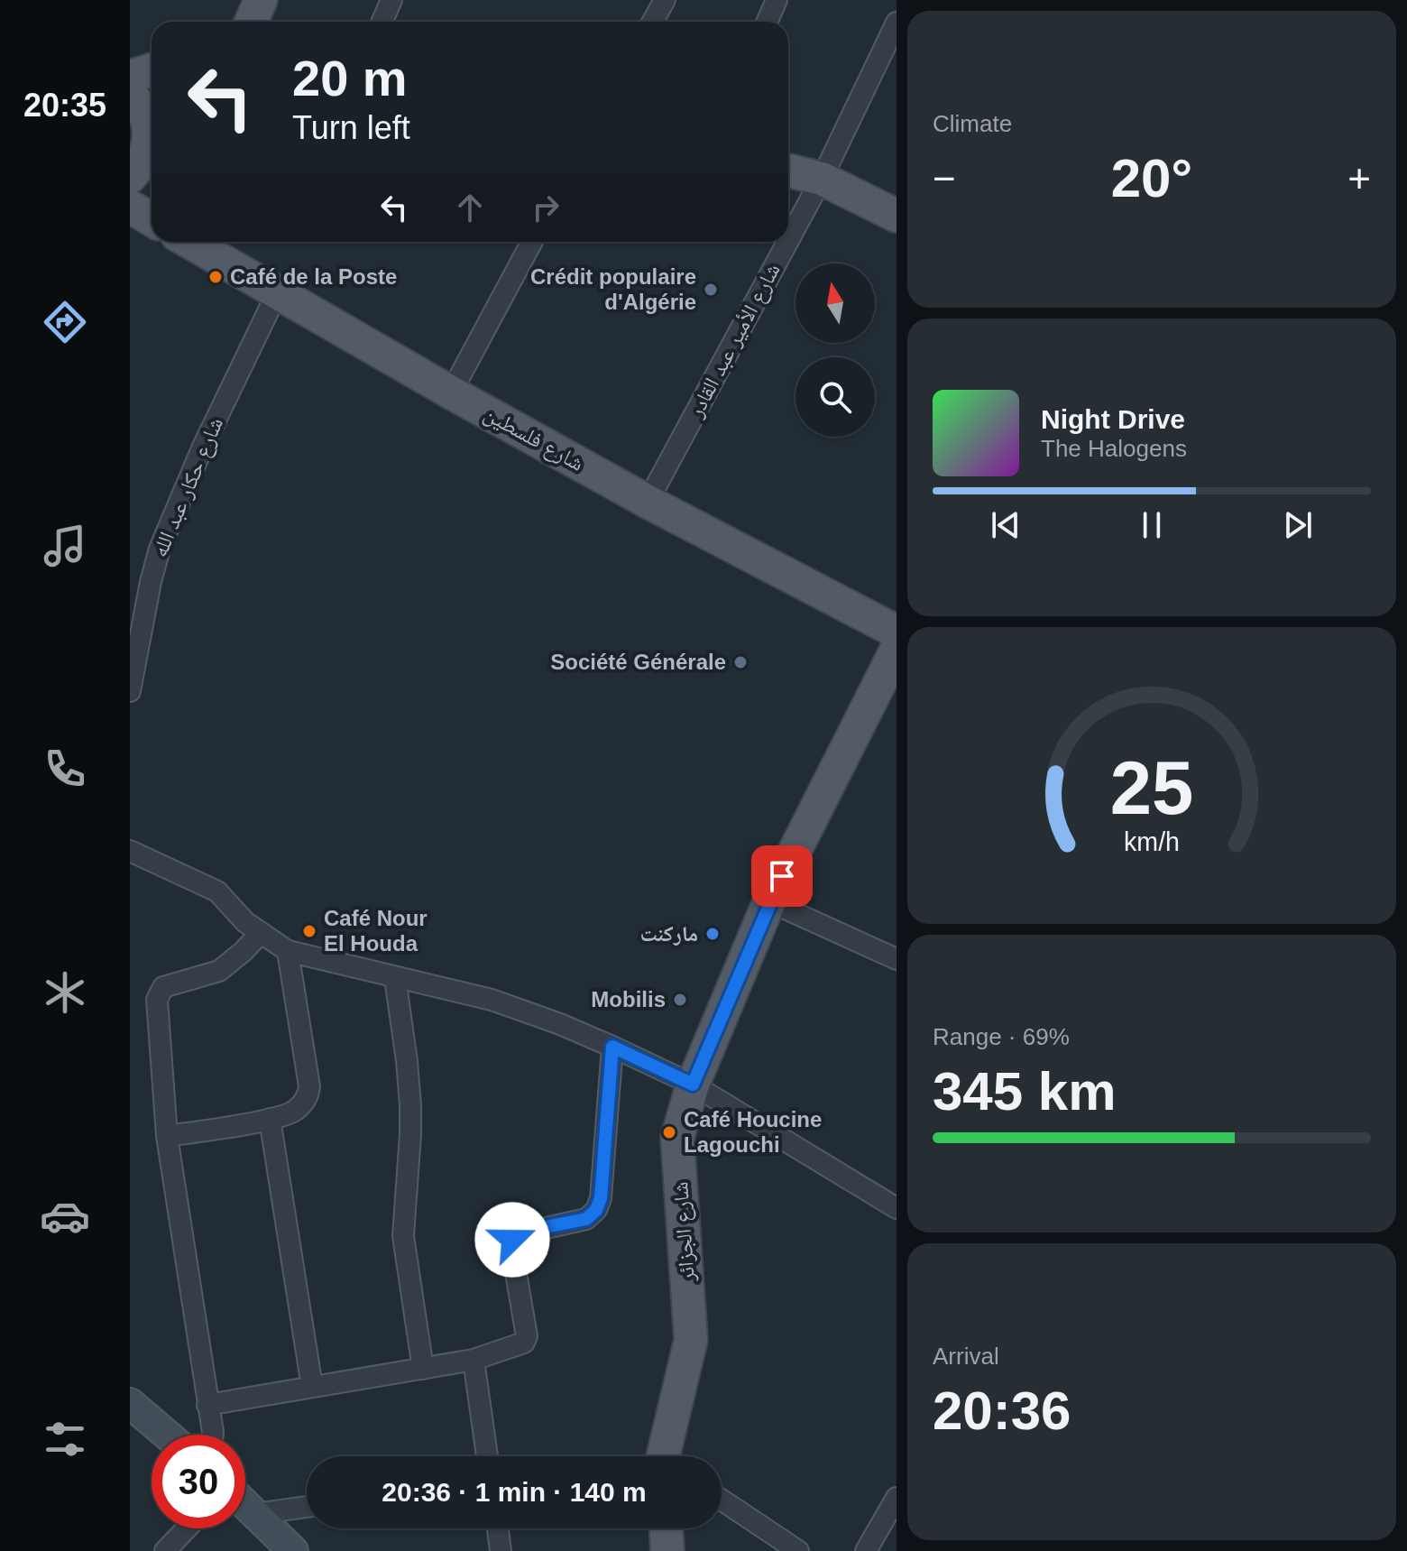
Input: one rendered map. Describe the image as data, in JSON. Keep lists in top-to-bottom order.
{
  "streets": {
    "main road": ["شارع فلسطين", "شارع الجزائر"],
    "street": ["شارع الأمير عبد القادر", "شارع حكار عبد الله"]
  },
  "crossings": [
    ["شارع الأمير عبد القادر", "شارع فلسطين"],
    ["شارع فلسطين", "شارع حكار عبد الله"]
  ],
  "places": [
    "Café de la Poste",
    "Crédit populaire d'Algérie",
    "Société Générale",
    "Café Nour El Houda",
    "ماركنت",
    "Mobilis",
    "Café Houcine Lagouchi"
  ],
  "north": "top",
  "page": {
    "tabs": "20:35",
    "tile": [
      "Climate",
      ["Range · 69%", "345 km"],
      ["Arrival", "20:36"]
    ],
    "turn": ["20 m", "Turn left"],
    "heat": ["−", "20°", "+"],
    "song": ["Night Drive", "The Halogens"],
    "limit": "30",
    "trip": "20:36 · 1 min · 140 m",
    "gauge": ["25", "km/h"]
  }
}
